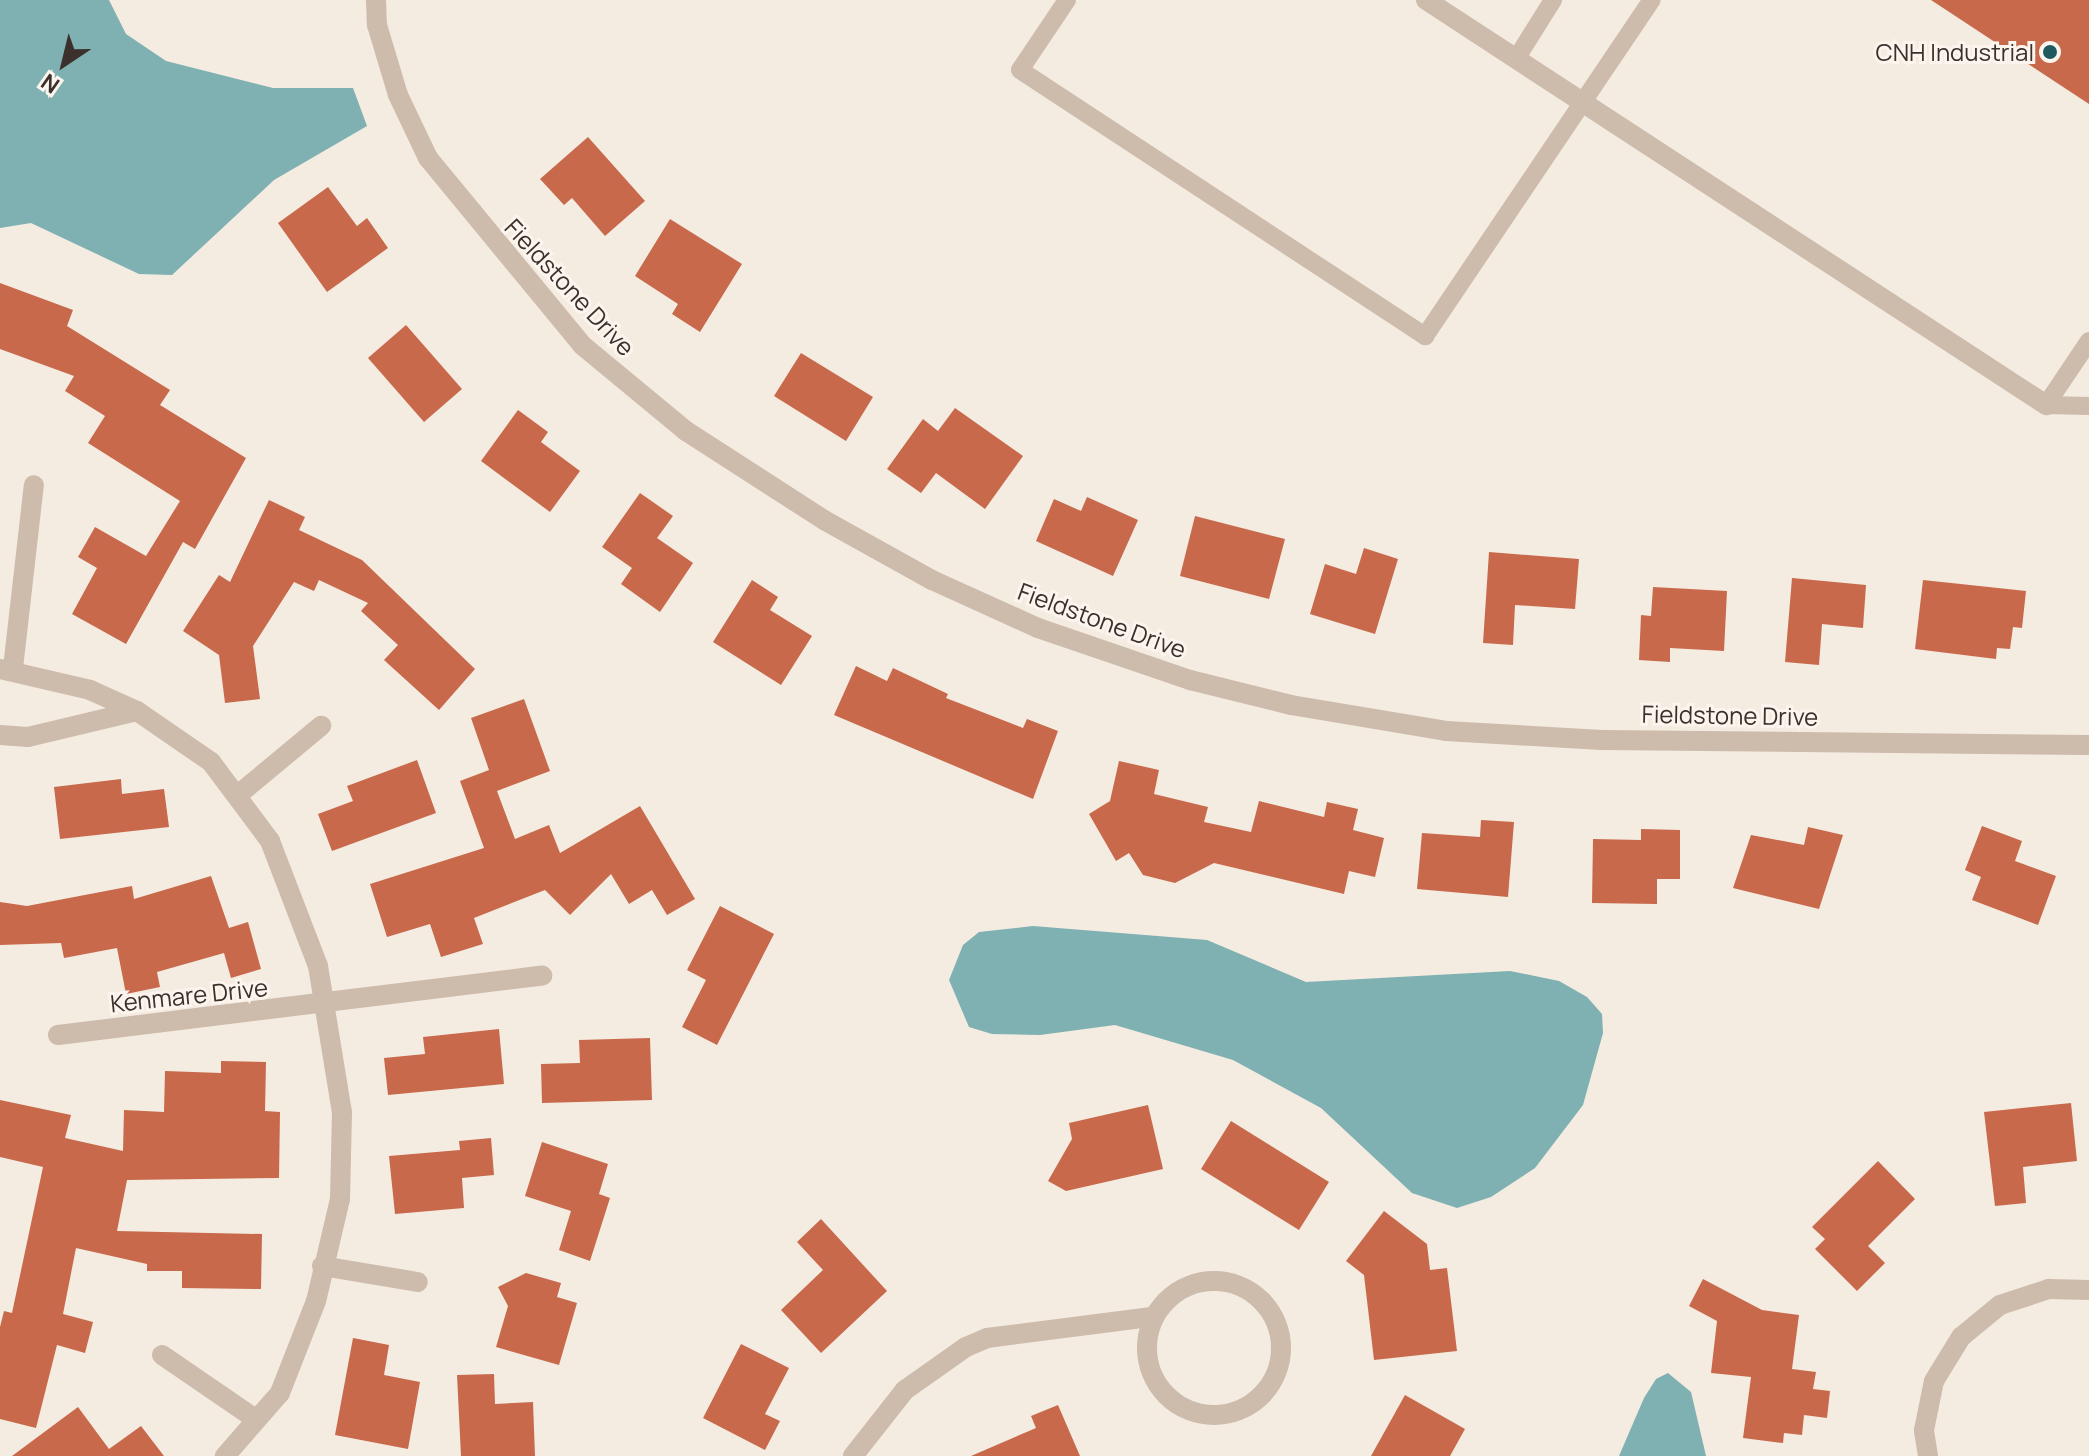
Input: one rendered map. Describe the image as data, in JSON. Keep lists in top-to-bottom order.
{
  "streets": {
    "street": ["Fieldstone Drive", "Kenmare Drive"]
  },
  "places": ["CNH Industrial"],
  "north": "bottom left"
}
